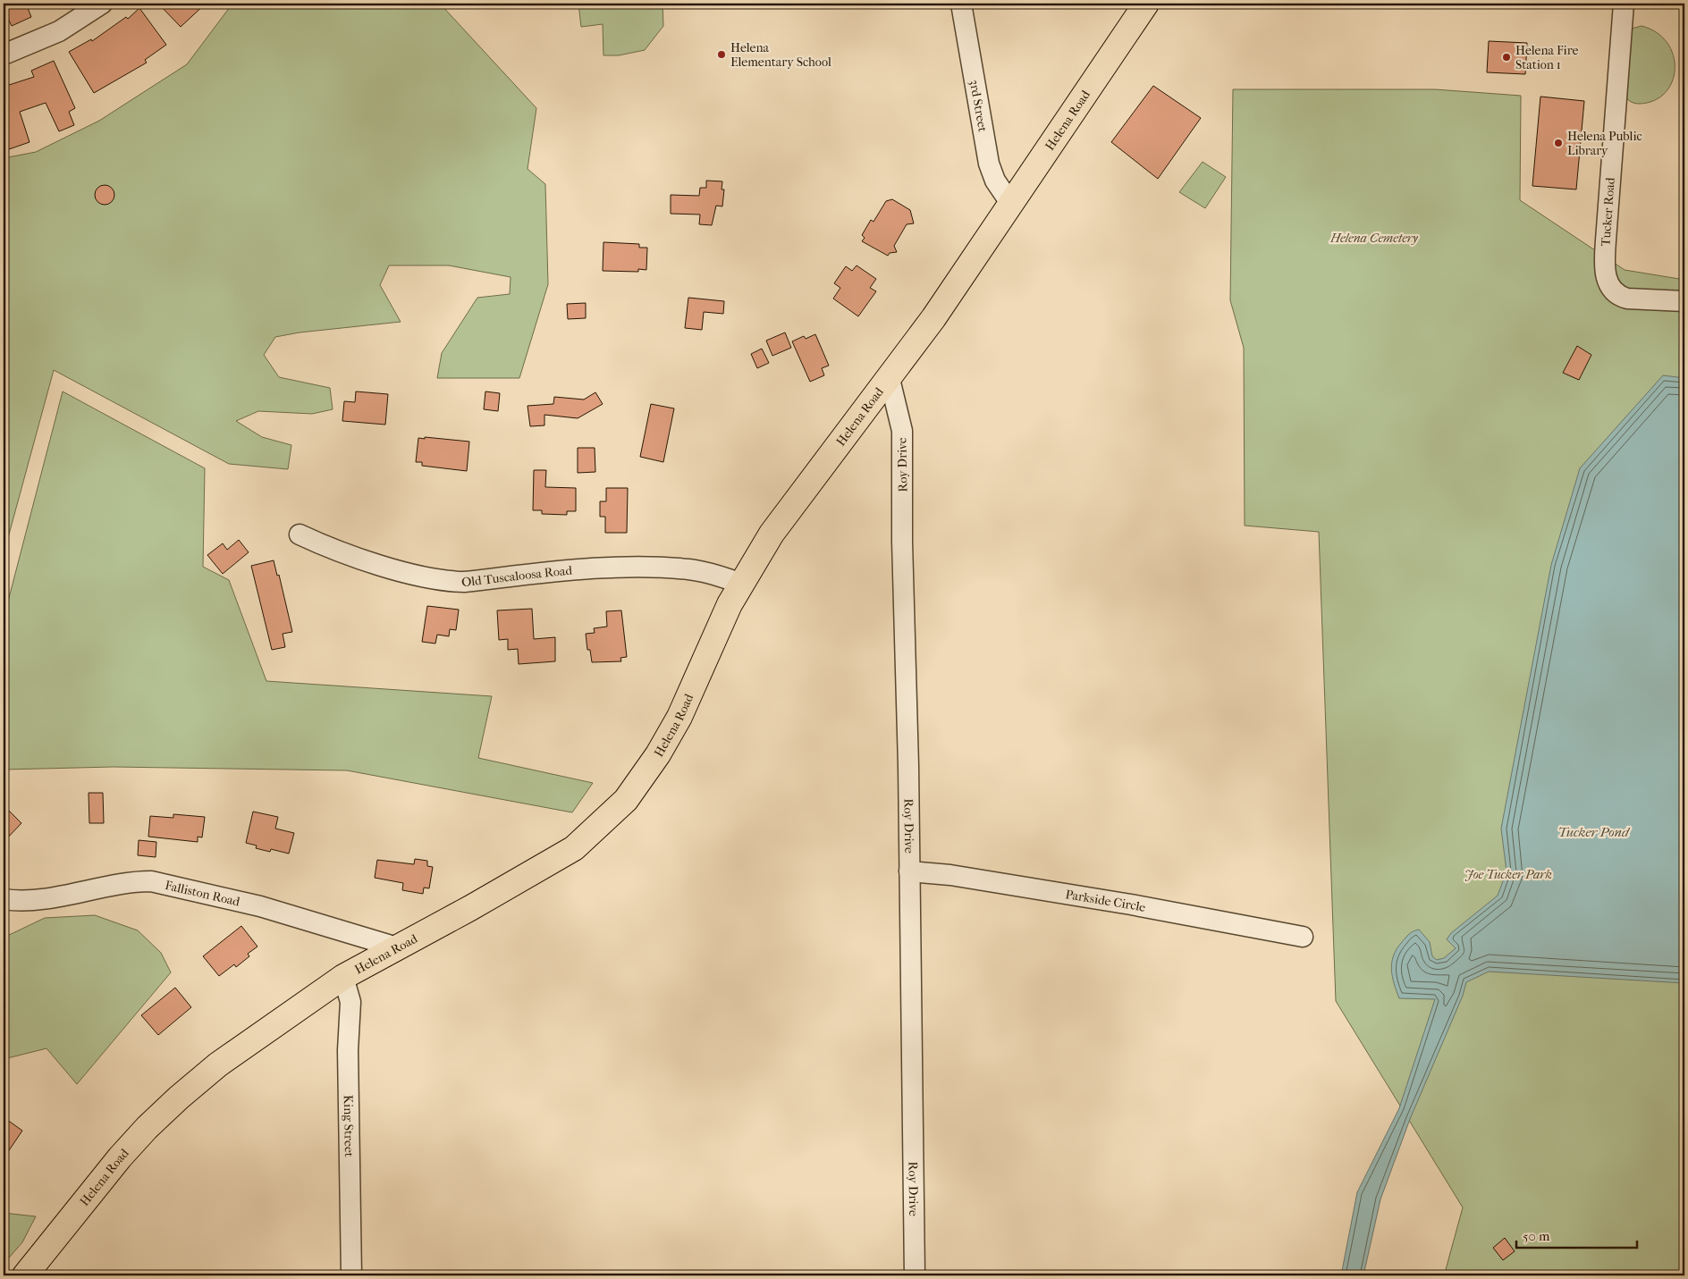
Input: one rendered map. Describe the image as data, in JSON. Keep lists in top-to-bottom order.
{
  "streets": {
    "main road": ["Helena Road"],
    "street": [
      "3rd Street",
      "Tucker Road",
      "Roy Drive",
      "Old Tuscaloosa Road",
      "Falliston Road",
      "Parkside Circle",
      "King Street"
    ]
  },
  "crossings": [
    ["3rd Street", "Helena Road"],
    ["Helena Road", "Roy Drive"],
    ["Helena Road", "Old Tuscaloosa Road"],
    ["Helena Road", "Falliston Road"],
    ["Helena Road", "King Street"],
    ["Roy Drive", "Parkside Circle"]
  ],
  "water": ["Tucker Pond"],
  "parks": ["Helena Cemetery", "Joe Tucker Park"],
  "places": ["Helena Elementary School", "Helena Fire Station 1", "Helena Public Library"],
  "scale_bar": "50 m"
}
